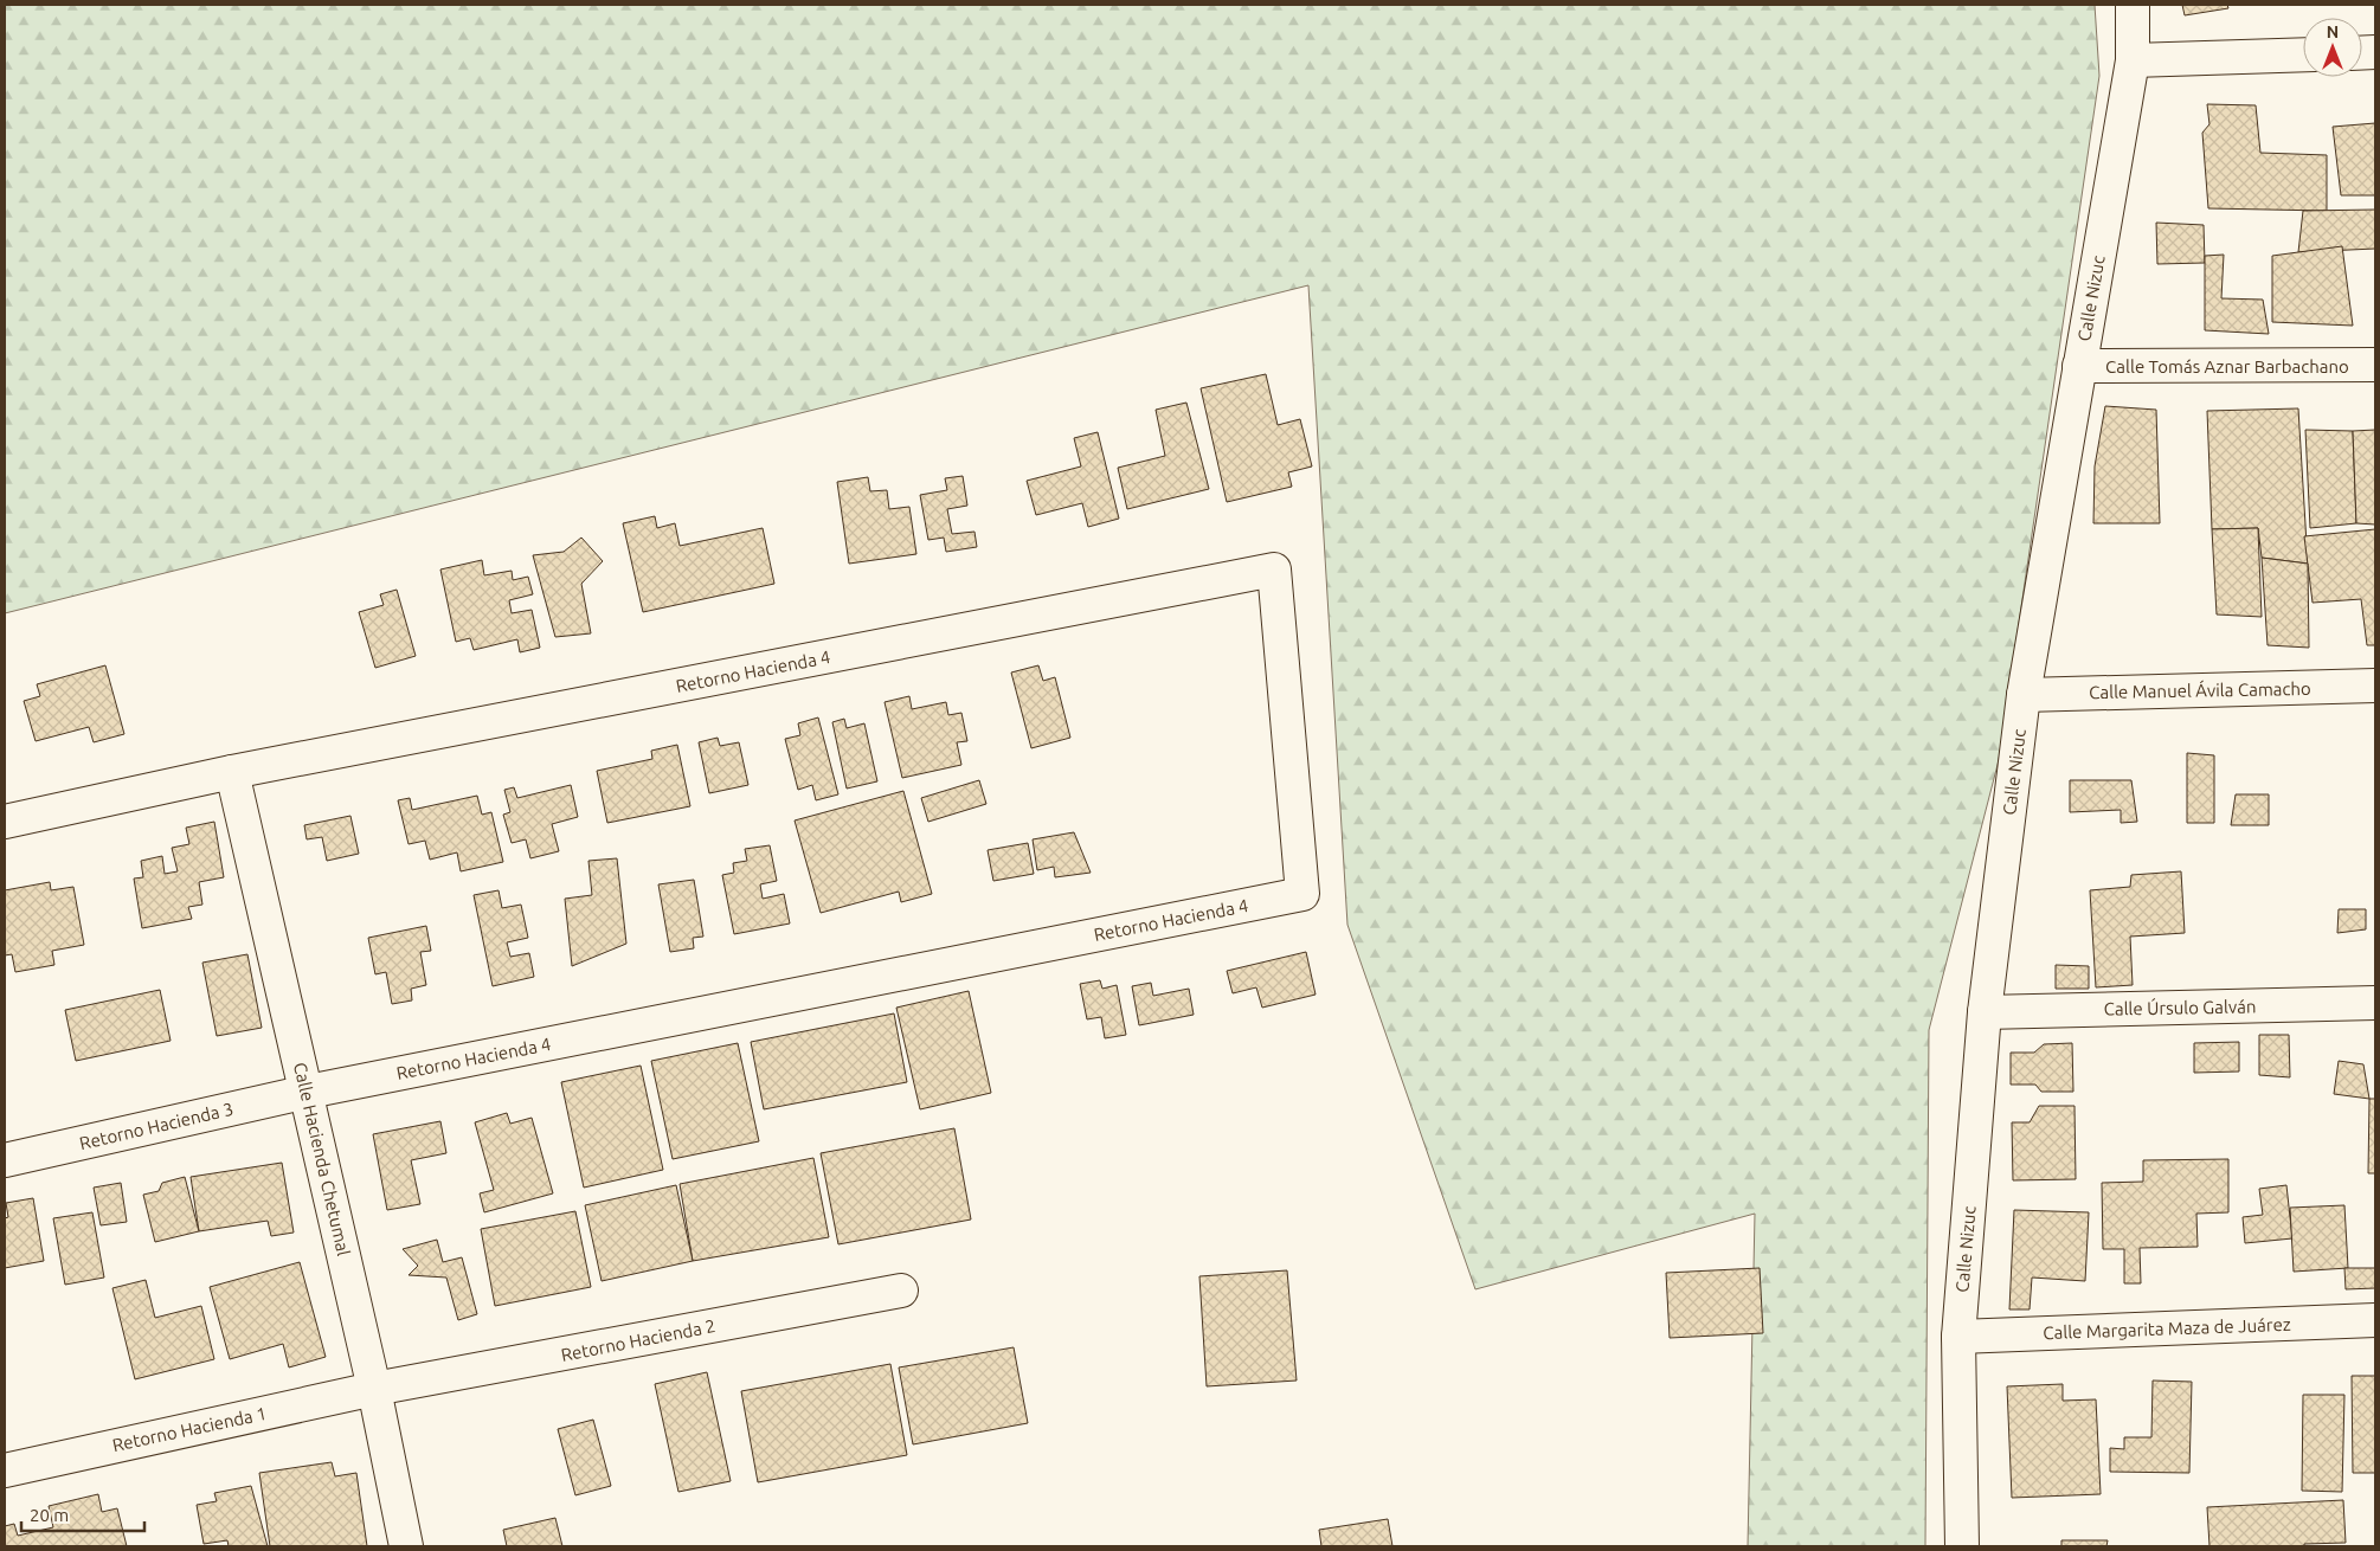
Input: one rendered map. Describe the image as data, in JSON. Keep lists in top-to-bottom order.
{
  "streets": {
    "street": [
      "Calle Nizuc",
      "Calle Tomás Aznar Barbachano",
      "Retorno Hacienda 4",
      "Calle Manuel Ávila Camacho",
      "Calle Úrsulo Galván",
      "Retorno Hacienda 3",
      "Calle Hacienda Chetumal",
      "Calle Margarita Maza de Juárez",
      "Retorno Hacienda 2",
      "Retorno Hacienda 1"
    ]
  },
  "crossings": [
    ["Calle Nizuc", "Calle Tomás Aznar Barbachano"],
    ["Calle Nizuc", "Calle Manuel Ávila Camacho"],
    ["Calle Nizuc", "Calle Úrsulo Galván"],
    ["Calle Nizuc", "Calle Margarita Maza de Juárez"],
    ["Retorno Hacienda 4", "Retorno Hacienda 3"],
    ["Retorno Hacienda 4", "Calle Hacienda Chetumal"],
    ["Retorno Hacienda 3", "Calle Hacienda Chetumal"],
    ["Calle Hacienda Chetumal", "Retorno Hacienda 2"],
    ["Calle Hacienda Chetumal", "Retorno Hacienda 1"],
    ["Retorno Hacienda 2", "Retorno Hacienda 1"]
  ],
  "scale_bar": "20 m",
  "north": "top"
}
